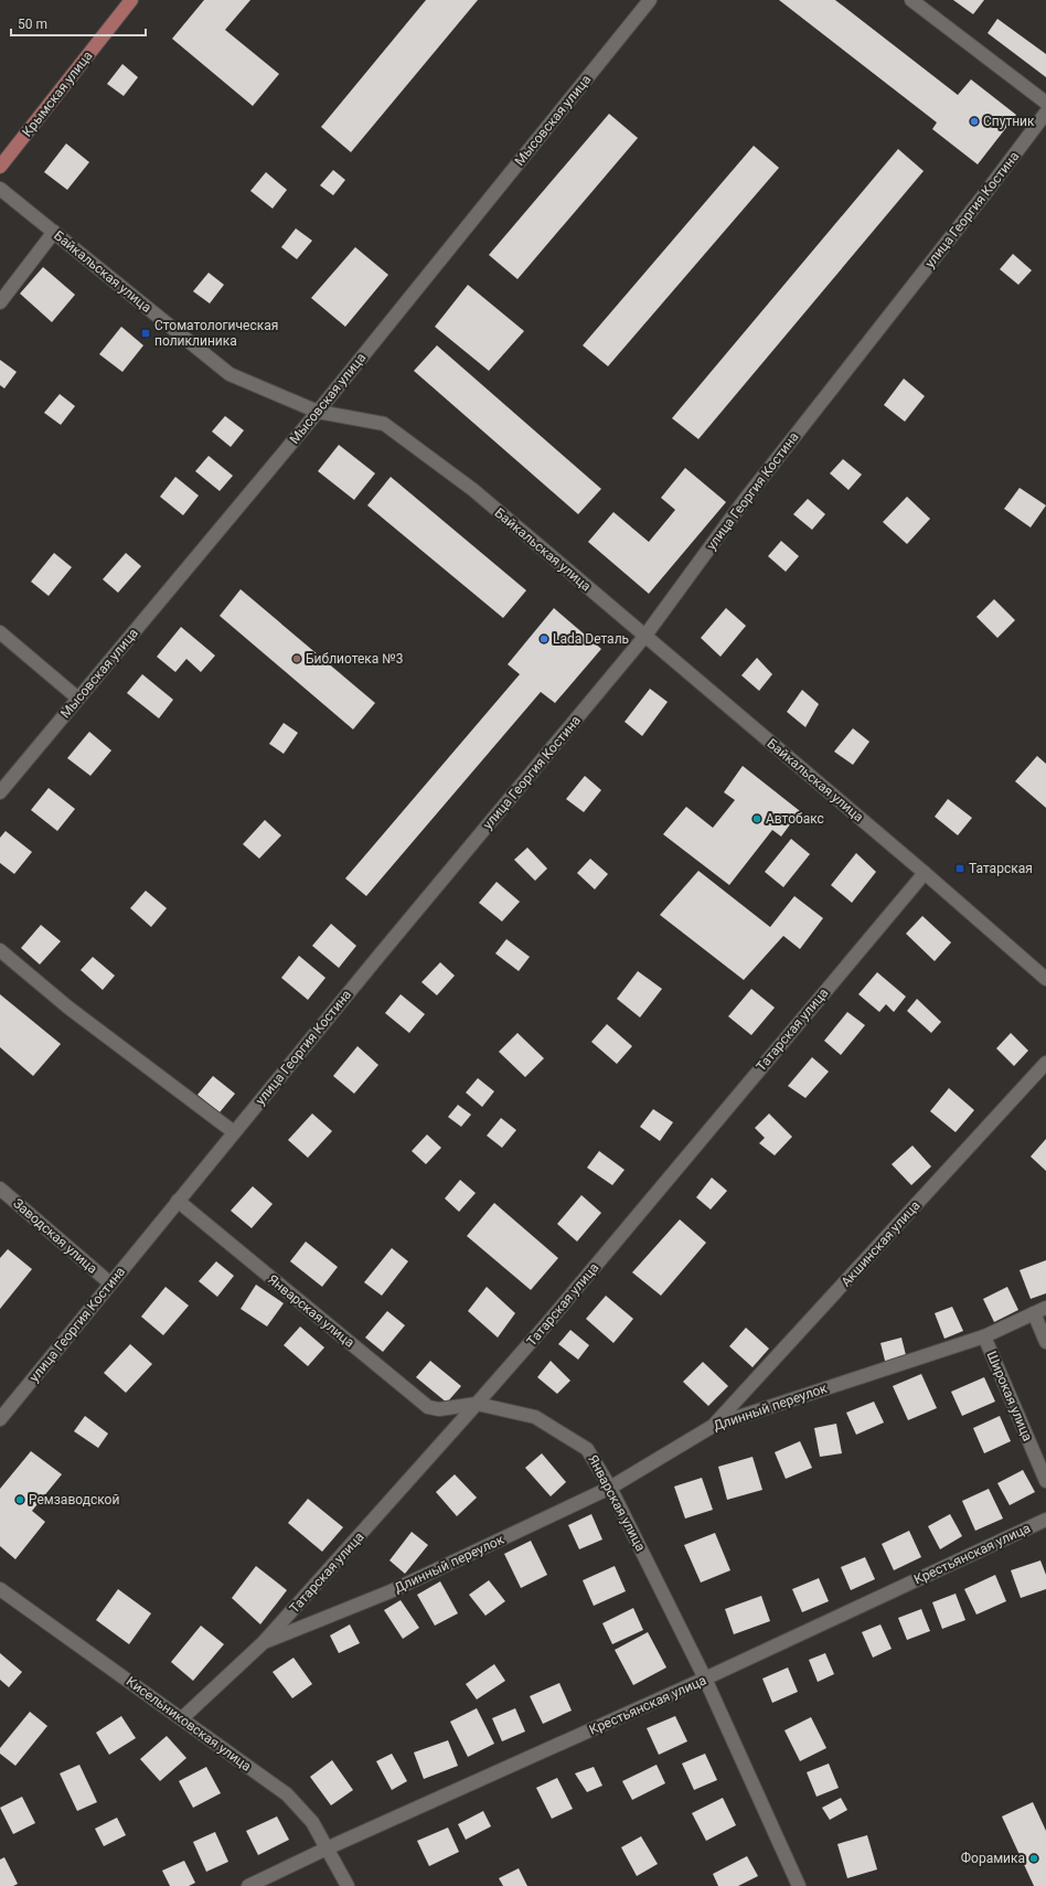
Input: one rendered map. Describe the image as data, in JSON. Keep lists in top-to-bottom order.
{
  "streets": {
    "main road": ["Крымская улица"],
    "street": [
      "Мысовская улица",
      "улица Георгия Костина",
      "Байкальская улица",
      "Татарская улица",
      "Заводская улица",
      "Акшинская улица",
      "Январская улица",
      "Широкая улица",
      "Длинный переулок",
      "Крестьянская улица",
      "Кисельниковская улица"
    ]
  },
  "crossings": [
    ["Мысовская улица", "Байкальская улица"],
    ["улица Георгия Костина", "Байкальская улица"],
    ["улица Георгия Костина", "Заводская улица"],
    ["улица Георгия Костина", "Январская улица"],
    ["Байкальская улица", "Татарская улица"],
    ["Татарская улица", "Январская улица"],
    ["Татарская улица", "Длинный переулок"],
    ["Татарская улица", "Кисельниковская улица"],
    ["Акшинская улица", "Длинный переулок"],
    ["Январская улица", "Длинный переулок"],
    ["Январская улица", "Крестьянская улица"],
    ["Широкая улица", "Длинный переулок"],
    ["Крестьянская улица", "Кисельниковская улица"]
  ],
  "places": {
    "other": [
      "Спутник",
      "Lada Dеталь",
      "Библиотека №3",
      "Автобакс",
      "Ремзаводской",
      "Форамика"
    ],
    "transit": ["Стоматологическая поликлиника", "Татарская"]
  },
  "scale_bar": "50 m"
}
